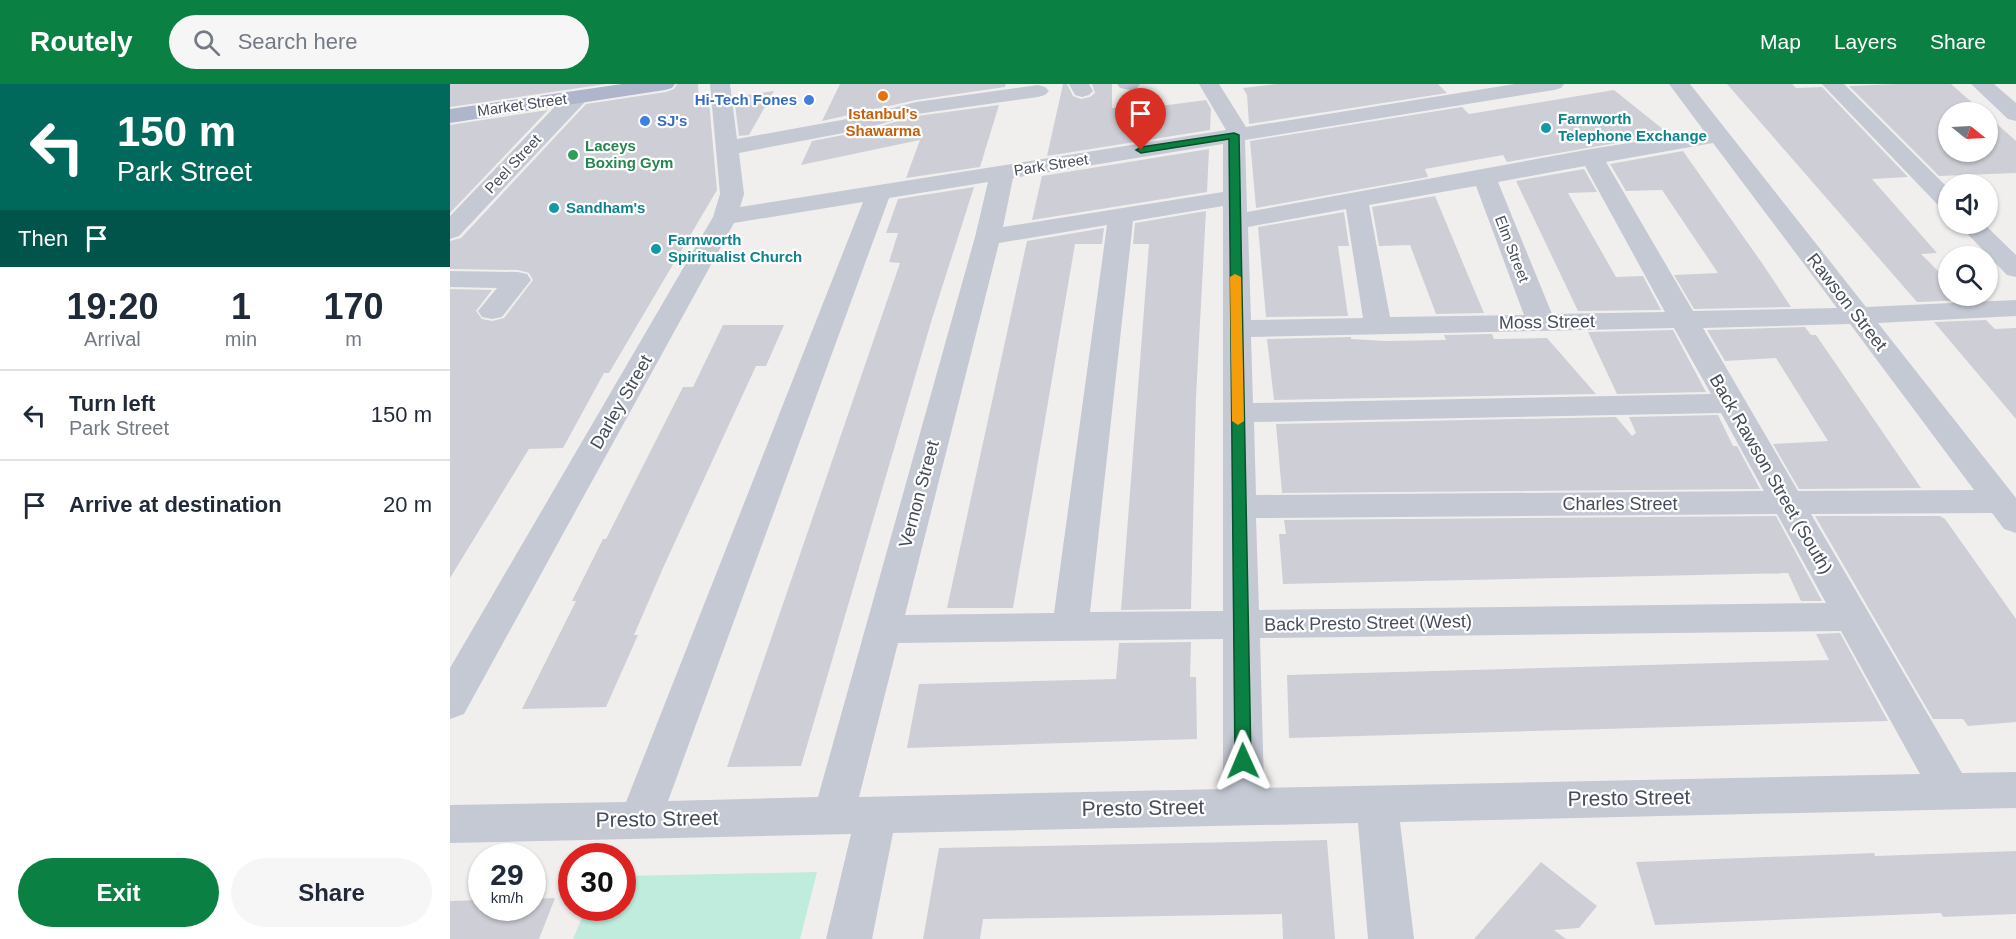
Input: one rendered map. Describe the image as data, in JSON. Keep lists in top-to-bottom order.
{
  "streets": {
    "main road": ["Market Street"],
    "street": [
      "Peel Street",
      "Park Street",
      "Elm Street",
      "Rawson Street",
      "Moss Street",
      "Darley Street",
      "Back Rawson Street (South)",
      "Vernon Street",
      "Charles Street",
      "Back Presto Street (West)",
      "Presto Street"
    ]
  },
  "crossings": [
    ["Market Street", "Peel Street"],
    ["Park Street", "Darley Street"],
    ["Park Street", "Vernon Street"],
    ["Elm Street", "Moss Street"],
    ["Rawson Street", "Moss Street"],
    ["Rawson Street", "Charles Street"],
    ["Moss Street", "Back Rawson Street (South)"],
    ["Back Rawson Street (South)", "Charles Street"],
    ["Back Rawson Street (South)", "Back Presto Street (West)"],
    ["Back Rawson Street (South)", "Presto Street"],
    ["Vernon Street", "Back Presto Street (West)"],
    ["Vernon Street", "Presto Street"]
  ],
  "places": [
    "Istanbul's Shawarma",
    "Hi-Tech Fones",
    "SJ's",
    "Farnworth Telephone Exchange",
    "Laceys Boxing Gym",
    "Sandham's",
    "Farnworth Spiritualist Church"
  ],
  "north": "right",
  "page": {
    "header": "Routely",
    "search": "Search here",
    "nav": ["Map", "Layers", "Share"],
    "turn": ["150 m", "Park Street"],
    "then": "Then",
    "eta": [
      "19:20",
      "Arrival",
      "1",
      "min",
      "170",
      "m"
    ],
    "list": [
      {
        "name": "Turn left",
        "note": "Park Street",
        "value": "150 m"
      },
      {
        "name": "Arrive at destination",
        "value": "20 m"
      }
    ],
    "speed": "29 km/h",
    "limit": "30",
    "buttons": ["Exit", "Share"]
  }
}
